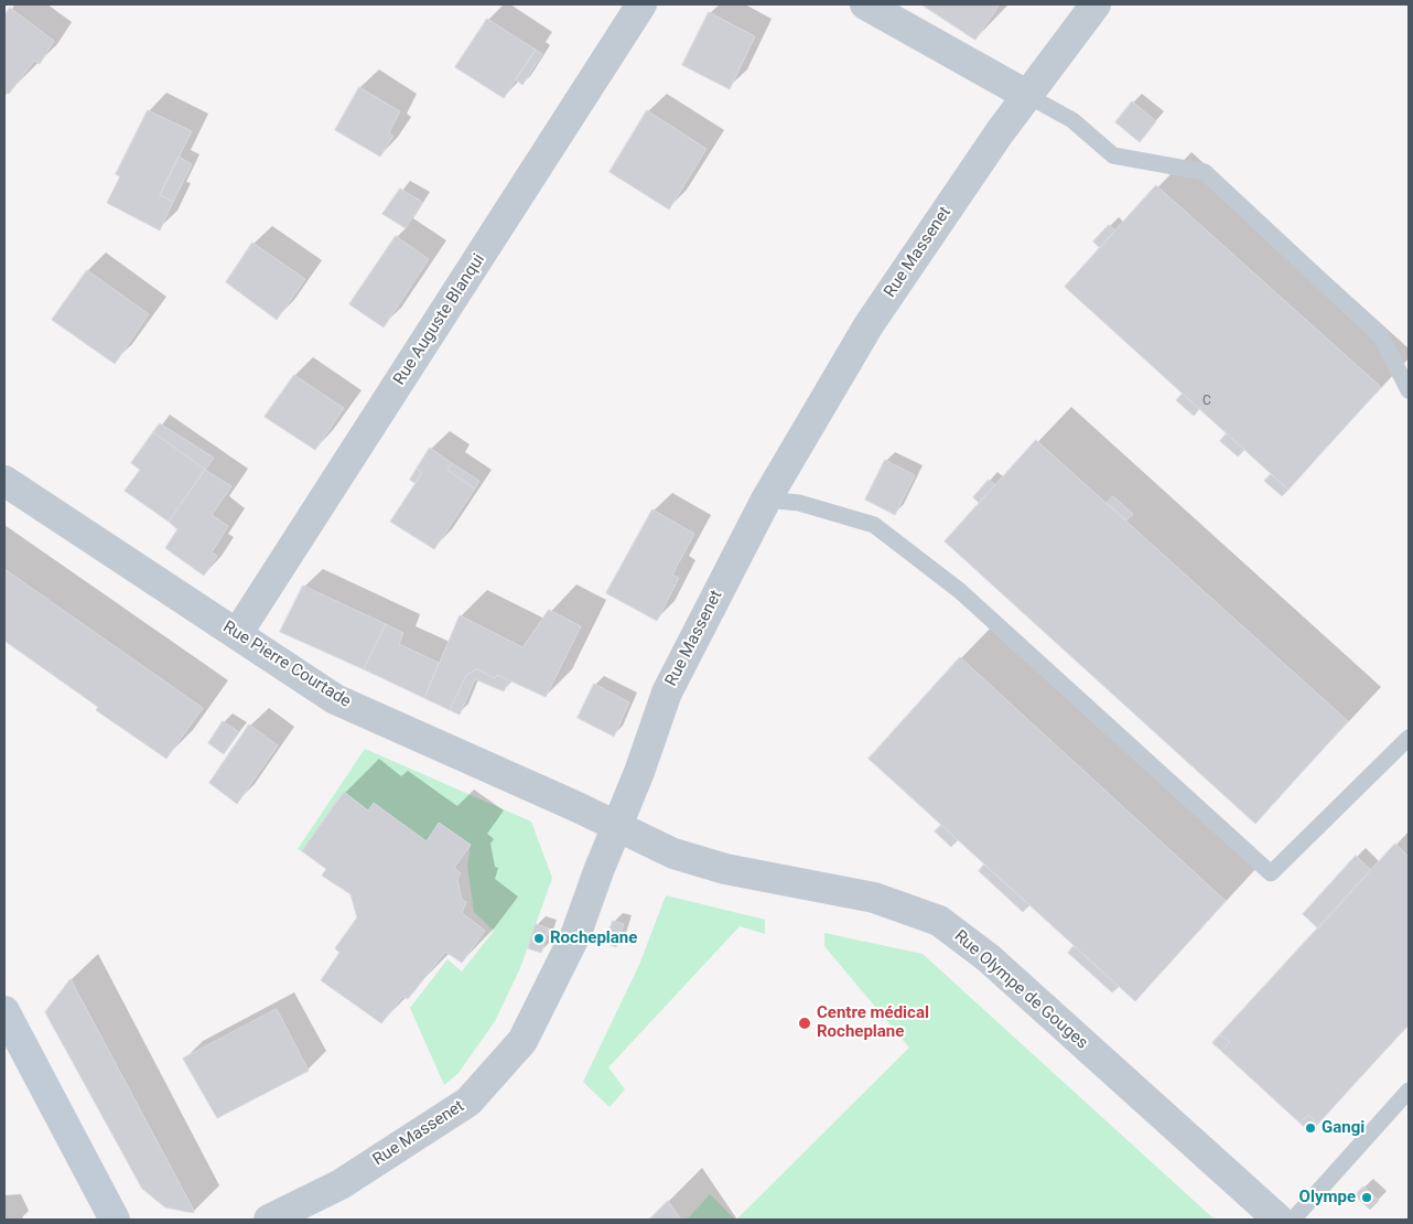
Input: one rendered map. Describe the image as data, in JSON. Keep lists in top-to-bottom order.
{
  "streets": {
    "street": [
      "Rue Massenet",
      "Rue Auguste Blanqui",
      "Rue Pierre Courtade",
      "Rue Olympe de Gouges"
    ]
  },
  "crossings": [
    ["Rue Massenet", "Rue Pierre Courtade"],
    ["Rue Massenet", "Rue Olympe de Gouges"],
    ["Rue Auguste Blanqui", "Rue Pierre Courtade"],
    ["Rue Pierre Courtade", "Rue Olympe de Gouges"]
  ],
  "places": [
    "Rocheplane",
    "Centre médical Rocheplane",
    "Gangi",
    "Olympe"
  ],
  "house_numbers": ["C"]
}
